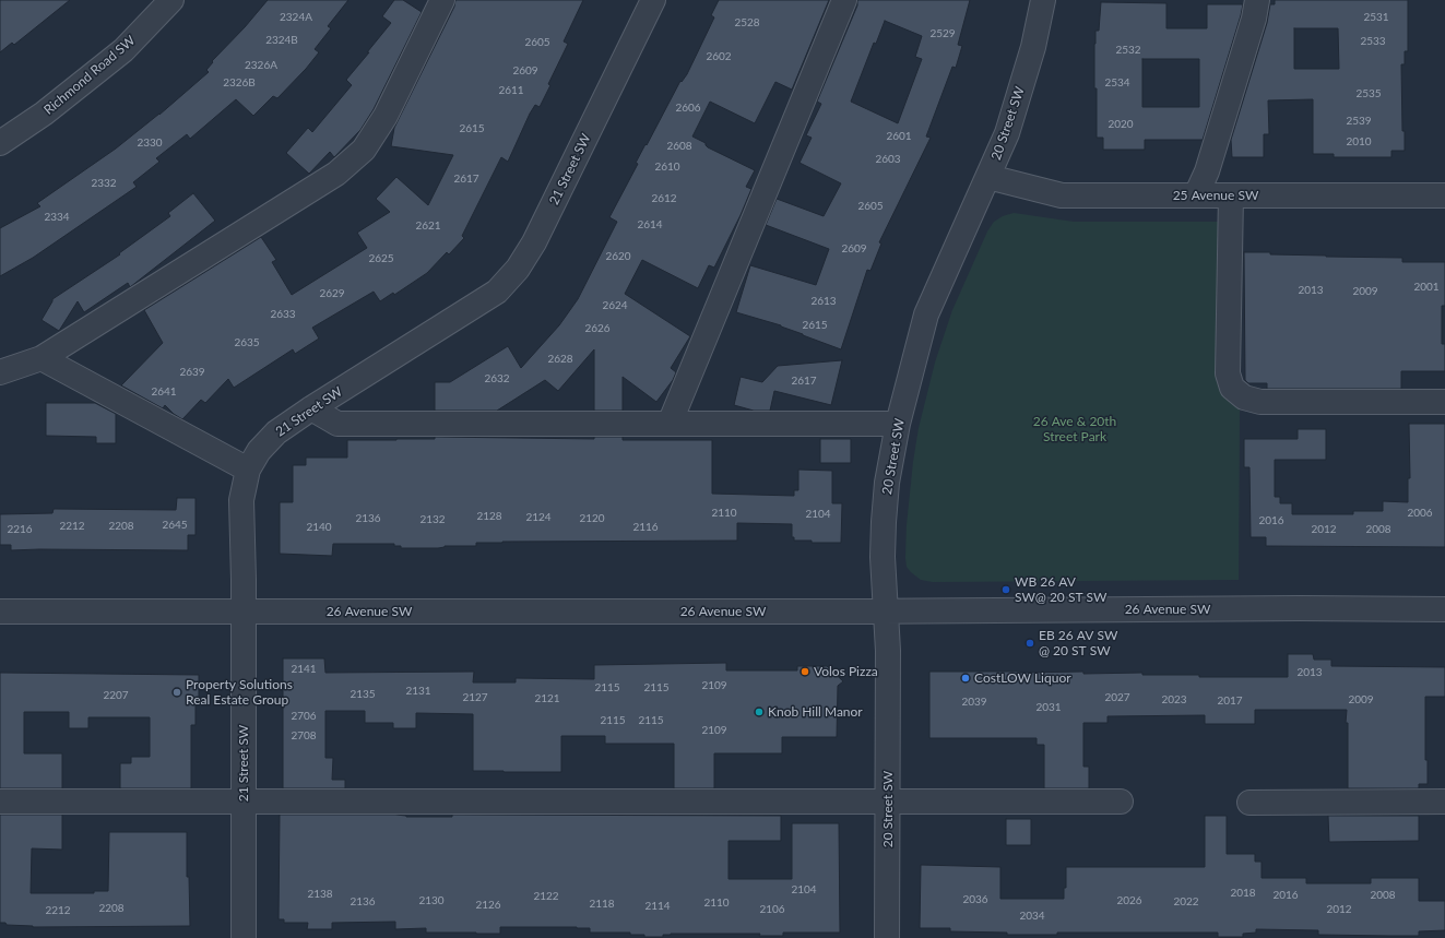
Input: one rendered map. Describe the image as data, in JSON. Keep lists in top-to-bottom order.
{
  "streets": {
    "street": [
      "Richmond Road SW",
      "20 Street SW",
      "21 Street SW",
      "25 Avenue SW",
      "26 Avenue SW"
    ]
  },
  "crossings": [
    ["20 Street SW", "25 Avenue SW"],
    ["20 Street SW", "26 Avenue SW"],
    ["21 Street SW", "26 Avenue SW"]
  ],
  "parks": ["26 Ave & 20th Street Park"],
  "places": [
    "WB 26 AV SW@ 20 ST SW",
    "EB 26 AV SW @ 20 ST SW",
    "Volos Pizza",
    "CostLOW Liquor",
    "Property Solutions Real Estate Group",
    "Knob Hill Manor"
  ],
  "house_numbers": [
    "2324A",
    "2531",
    "2528",
    "2529",
    "2324B",
    "2533",
    "2605",
    "2532",
    "2602",
    "2326A",
    "2609",
    "2326B",
    "2534",
    "2611",
    "2535",
    "2606",
    "2539",
    "2020",
    "2615",
    "2601",
    "2010",
    "2330",
    "2608",
    "2603",
    "2610",
    "2617",
    "2332",
    "2612",
    "2605",
    "2334",
    "2614",
    "2621",
    "2609",
    "2620",
    "2625",
    "2001",
    "2013",
    "2009",
    "2629",
    "2613",
    "2624",
    "2633",
    "2615",
    "2626",
    "2635",
    "2628",
    "2639",
    "2632",
    "2617",
    "2641",
    "2110",
    "2006",
    "2104",
    "2128",
    "2124",
    "2136",
    "2120",
    "2132",
    "2016",
    "2645",
    "2212",
    "2208",
    "2140",
    "2116",
    "2216",
    "2012",
    "2008",
    "2141",
    "2013",
    "2109",
    "2115",
    "2115",
    "2131",
    "2135",
    "2207",
    "2127",
    "2027",
    "2121",
    "2023",
    "2009",
    "2017",
    "2039",
    "2031",
    "2706",
    "2115",
    "2115",
    "2109",
    "2708",
    "2104",
    "2018",
    "2138",
    "2016",
    "2008",
    "2122",
    "2036",
    "2130",
    "2026",
    "2136",
    "2022",
    "2110",
    "2118",
    "2126",
    "2114",
    "2208",
    "2106",
    "2012",
    "2212",
    "2034"
  ]
}
